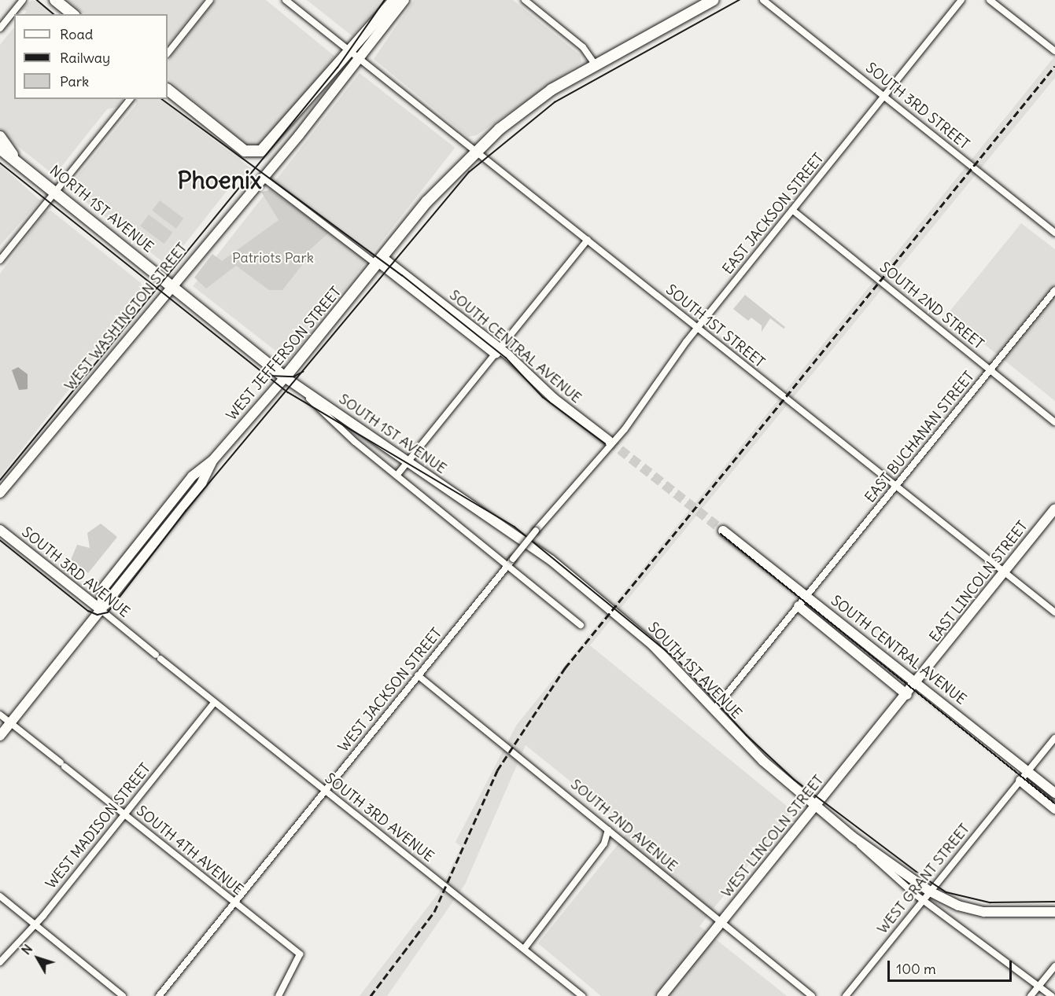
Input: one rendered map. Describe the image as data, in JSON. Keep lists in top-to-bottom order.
{
  "streets": {
    "main road": [
      "NORTH 1ST AVENUE",
      "WEST WASHINGTON STREET",
      "SOUTH CENTRAL AVENUE",
      "WEST JEFFERSON STREET",
      "SOUTH 1ST AVENUE",
      "SOUTH 3RD AVENUE",
      "EAST LINCOLN STREET",
      "WEST LINCOLN STREET"
    ],
    "street": [
      "SOUTH 3RD STREET",
      "EAST JACKSON STREET",
      "SOUTH 2ND STREET",
      "SOUTH 1ST STREET",
      "EAST BUCHANAN STREET",
      "WEST JACKSON STREET",
      "SOUTH 2ND AVENUE",
      "WEST MADISON STREET",
      "SOUTH 4TH AVENUE",
      "WEST GRANT STREET"
    ]
  },
  "crossings": [
    ["SOUTH 3RD STREET", "EAST JACKSON STREET"],
    ["NORTH 1ST AVENUE", "WEST WASHINGTON STREET"],
    ["NORTH 1ST AVENUE", "SOUTH 1ST AVENUE"],
    ["EAST JACKSON STREET", "SOUTH 2ND STREET"],
    ["EAST JACKSON STREET", "SOUTH 1ST STREET"],
    ["EAST JACKSON STREET", "SOUTH CENTRAL AVENUE"],
    ["EAST JACKSON STREET", "WEST JACKSON STREET"],
    ["SOUTH 2ND STREET", "EAST BUCHANAN STREET"],
    ["WEST WASHINGTON STREET", "SOUTH 1ST STREET"],
    ["WEST WASHINGTON STREET", "SOUTH 1ST AVENUE"],
    ["SOUTH 1ST STREET", "WEST JEFFERSON STREET"],
    ["SOUTH 1ST STREET", "EAST BUCHANAN STREET"],
    ["SOUTH 1ST STREET", "EAST LINCOLN STREET"],
    ["SOUTH CENTRAL AVENUE", "EAST BUCHANAN STREET"],
    ["SOUTH CENTRAL AVENUE", "EAST LINCOLN STREET"],
    ["SOUTH CENTRAL AVENUE", "WEST JACKSON STREET"],
    ["SOUTH CENTRAL AVENUE", "WEST GRANT STREET"],
    ["WEST JEFFERSON STREET", "SOUTH 1ST AVENUE"],
    ["WEST JEFFERSON STREET", "SOUTH 3RD AVENUE"],
    ["WEST JEFFERSON STREET", "SOUTH 4TH AVENUE"],
    ["SOUTH 1ST AVENUE", "EAST BUCHANAN STREET"],
    ["SOUTH 1ST AVENUE", "WEST JACKSON STREET"],
    ["SOUTH 1ST AVENUE", "WEST LINCOLN STREET"],
    ["SOUTH 1ST AVENUE", "WEST GRANT STREET"],
    ["SOUTH 3RD AVENUE", "WEST JACKSON STREET"],
    ["SOUTH 3RD AVENUE", "WEST MADISON STREET"],
    ["EAST LINCOLN STREET", "WEST LINCOLN STREET"],
    ["WEST JACKSON STREET", "SOUTH 2ND AVENUE"],
    ["WEST JACKSON STREET", "SOUTH 4TH AVENUE"],
    ["SOUTH 2ND AVENUE", "WEST LINCOLN STREET"],
    ["WEST MADISON STREET", "SOUTH 4TH AVENUE"]
  ],
  "districts": ["Phoenix"],
  "parks": ["Patriots Park"],
  "legend": ["Road", "Railway", "Park"],
  "scale_bar": "100 m",
  "north": "top left"
}
